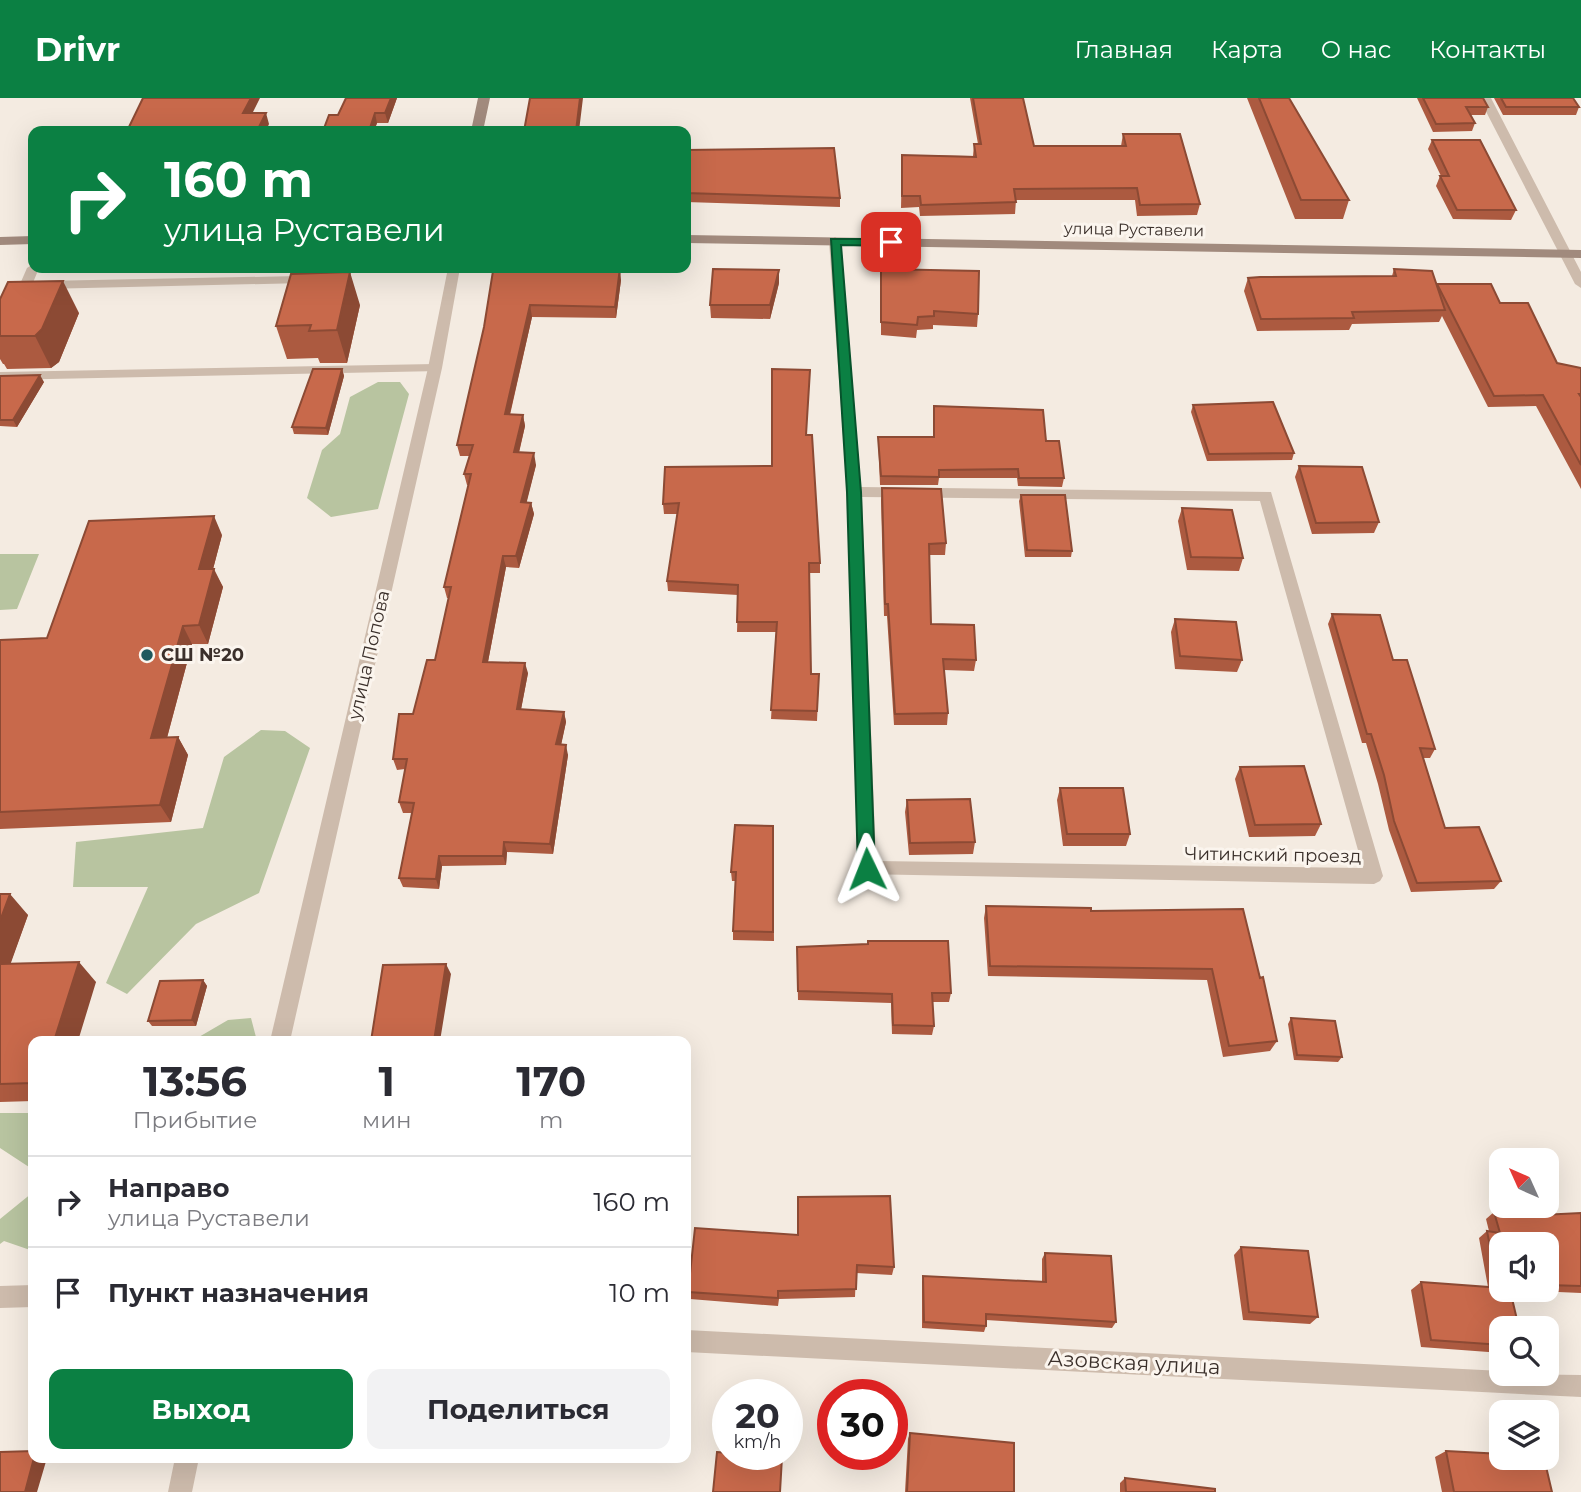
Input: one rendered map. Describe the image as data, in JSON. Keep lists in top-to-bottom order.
{
  "streets": {
    "street": [
      "улица Руставели",
      "улица Попова",
      "Читинский проезд",
      "Азовская улица"
    ]
  },
  "crossings": [
    ["улица Руставели", "Читинский проезд"]
  ],
  "places": ["СШ №20"],
  "north": "top left",
  "page": {
    "header": "Drivr",
    "nav": [
      "Главная",
      "Карта",
      "О нас",
      "Контакты"
    ],
    "turn": ["160 m", "улица Руставели"],
    "eta": [
      "13:56",
      "Прибытие",
      "1",
      "мин",
      "170",
      "m"
    ],
    "list": [
      {
        "name": "Направо",
        "note": "улица Руставели",
        "value": "160 m"
      },
      {
        "name": "Пункт назначения",
        "value": "10 m"
      }
    ],
    "buttons": ["Выход", "Поделиться"],
    "speed": "20 km/h",
    "limit": "30"
  }
}
